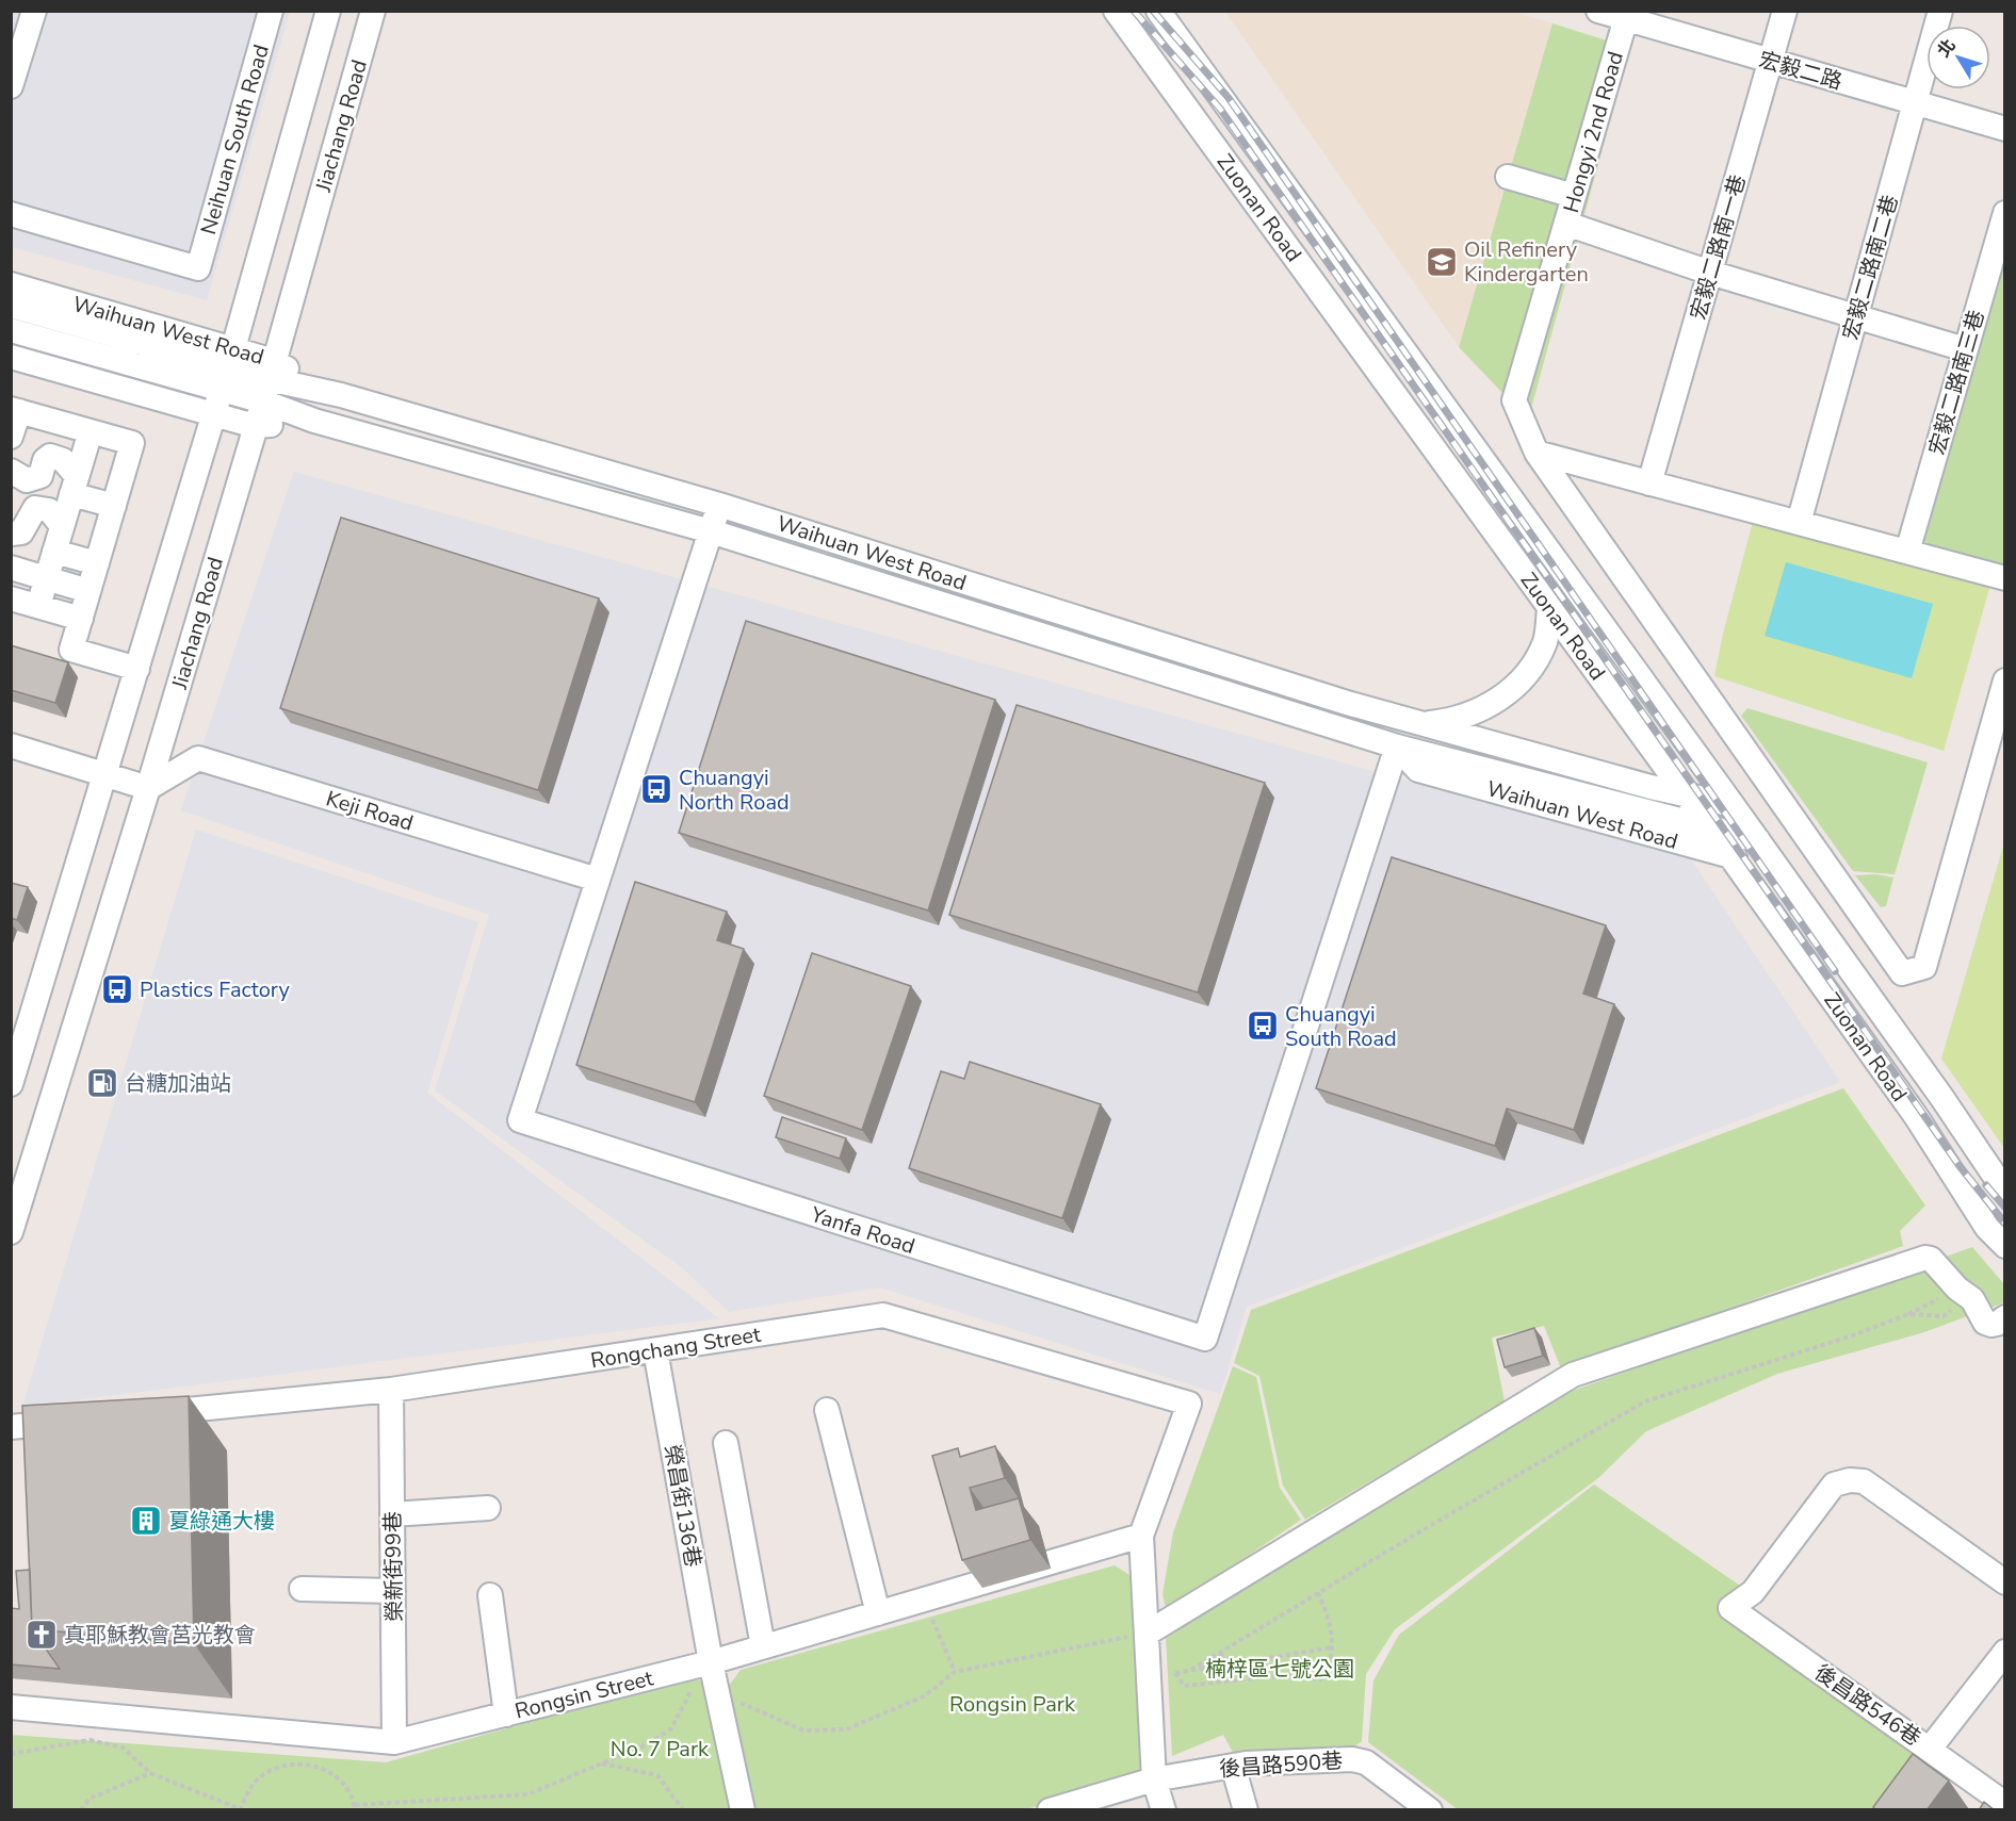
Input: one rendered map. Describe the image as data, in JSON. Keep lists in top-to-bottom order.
{
  "streets": {
    "street": [
      "宏毅二路",
      "Jiachang Road",
      "Hongyi 2nd Road",
      "Neihuan South Road",
      "Zuonan Road",
      "宏毅二路南一巷",
      "宏毅二路南二巷",
      "Waihuan West Road",
      "宏毅二路南三巷",
      "Keji Road",
      "Yanfa Road",
      "Rongchang Street",
      "榮昌街136巷",
      "榮新街99巷",
      "Rongsin Street",
      "後昌路546巷",
      "後昌路590巷"
    ]
  },
  "crossings": [
    ["宏毅二路", "Hongyi 2nd Road"],
    ["宏毅二路", "宏毅二路南一巷"],
    ["宏毅二路", "宏毅二路南二巷"],
    ["Jiachang Road", "Waihuan West Road"],
    ["Jiachang Road", "Keji Road"],
    ["Zuonan Road", "Waihuan West Road"],
    ["Waihuan West Road", "Yanfa Road"],
    ["Keji Road", "Yanfa Road"],
    ["Rongchang Street", "榮昌街136巷"],
    ["Rongchang Street", "榮新街99巷"],
    ["Rongchang Street", "Rongsin Street"],
    ["榮昌街136巷", "Rongsin Street"],
    ["榮新街99巷", "Rongsin Street"]
  ],
  "parks": ["楠梓區七號公園", "Rongsin Park", "No. 7 Park"],
  "places": {
    "school or university": ["Oil Refinery Kindergarten"],
    "bus stop": ["Chuangyi North Road", "Plastics Factory", "Chuangyi South Road"],
    "fuel station": ["台糖加油站"],
    "building": ["夏綠通大樓"],
    "church": ["真耶穌教會莒光教會"]
  },
  "north": "top left"
}
